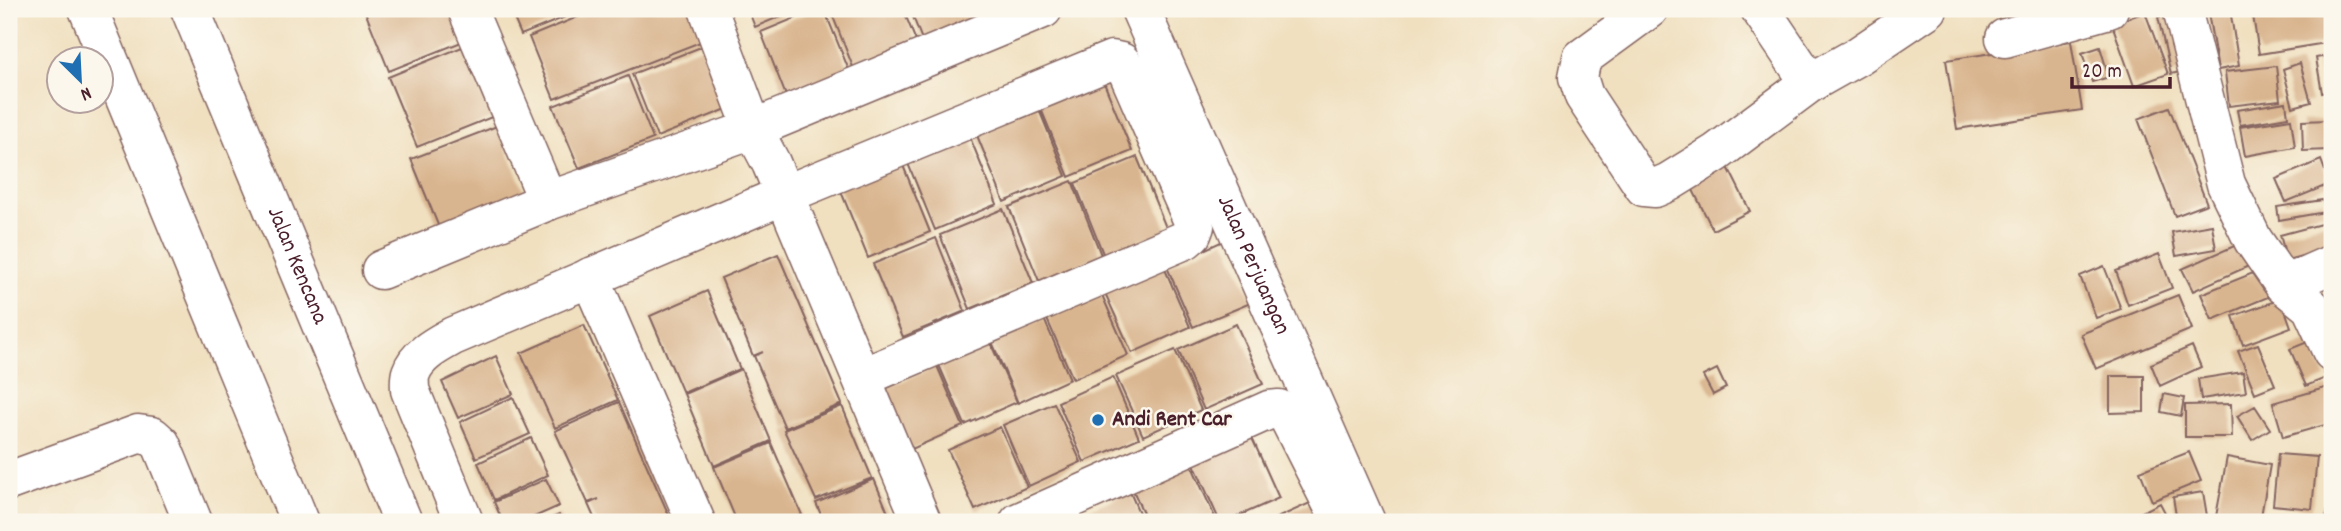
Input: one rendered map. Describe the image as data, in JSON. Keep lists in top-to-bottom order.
{
  "streets": {
    "street": ["Jalan Perjuangan", "Jalan Kencana"]
  },
  "places": ["Andi Rent Car"],
  "scale_bar": "20 m",
  "north": "bottom right"
}
